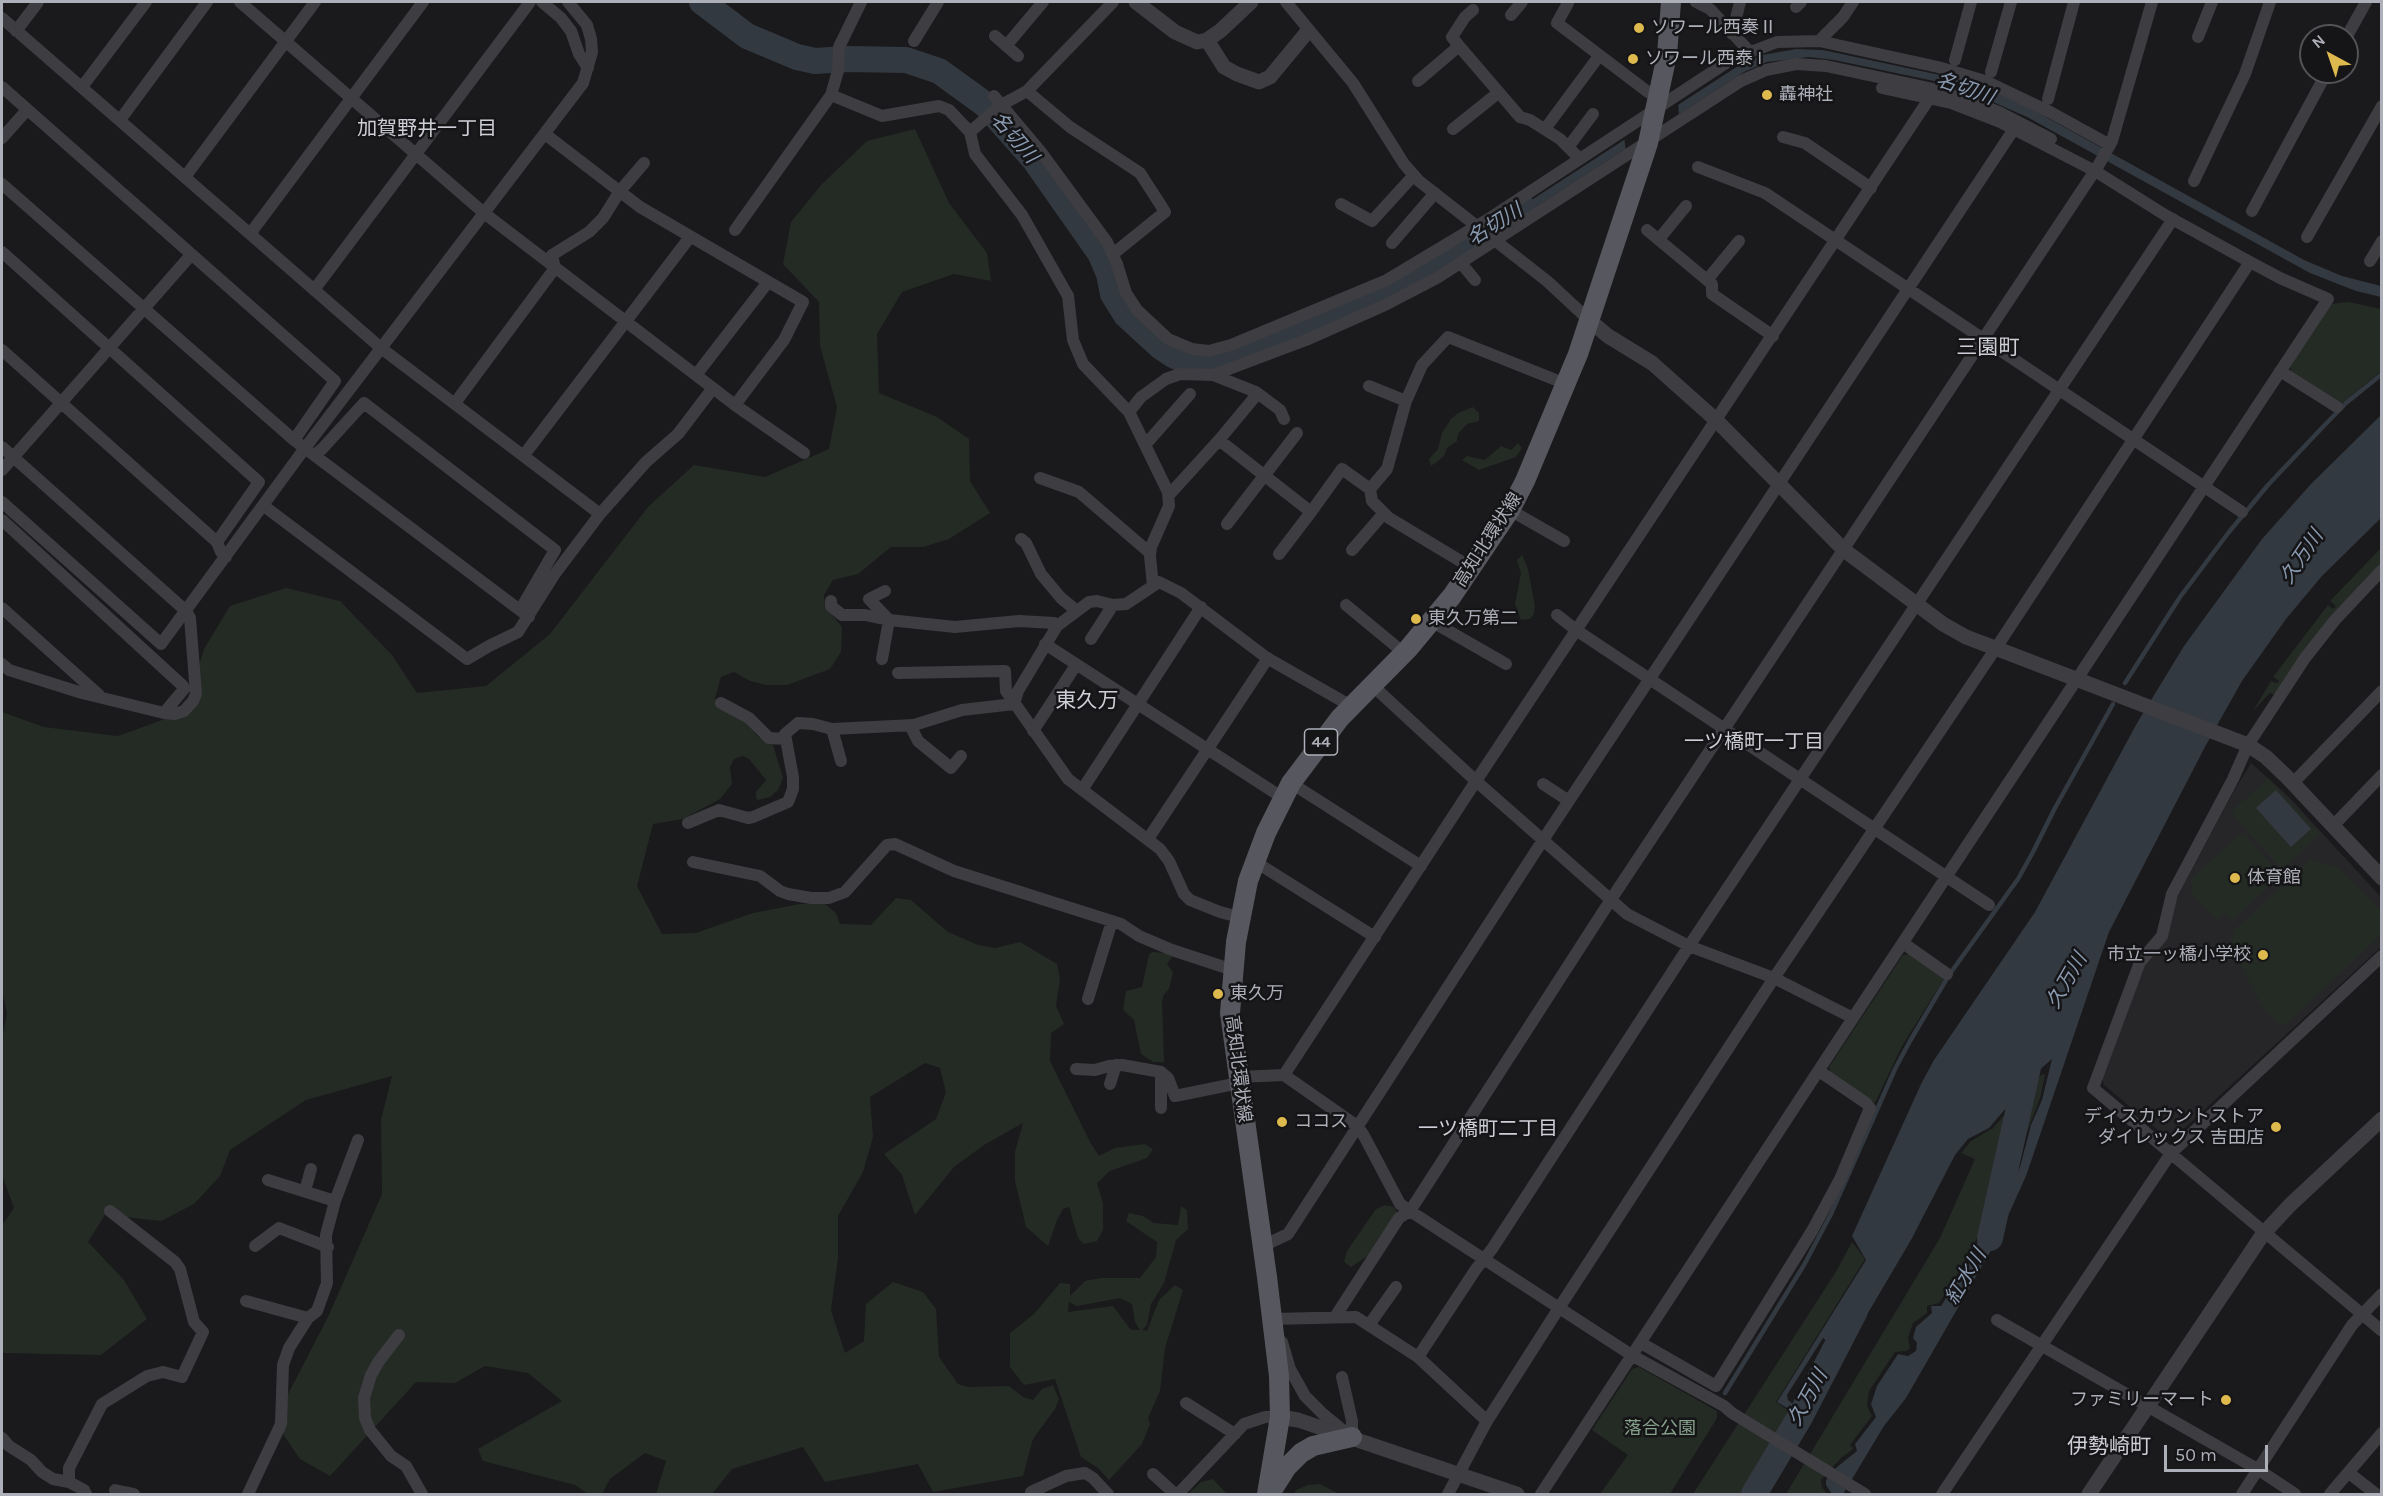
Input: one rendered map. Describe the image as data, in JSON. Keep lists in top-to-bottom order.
{
  "streets": {
    "main road": ["高知北環状線", "44"]
  },
  "districts": [
    "加賀野井一丁目",
    "三園町",
    "東久万",
    "一ツ橋町一丁目",
    "一ツ橋町二丁目",
    "伊勢崎町"
  ],
  "water": ["名切川", "久万川", "紅水川"],
  "parks": ["落合公園"],
  "places": [
    "ソワール西奏Ⅱ",
    "ソワール西泰 I",
    "轟神社",
    "東久万第二",
    "体育館",
    "市立一ッ橋小学校",
    "東久万",
    "ココス",
    "ディスカウントストア ダイレックス 吉田店",
    "ファミリーマート"
  ],
  "scale_bar": "50 m",
  "north": "top left"
}
